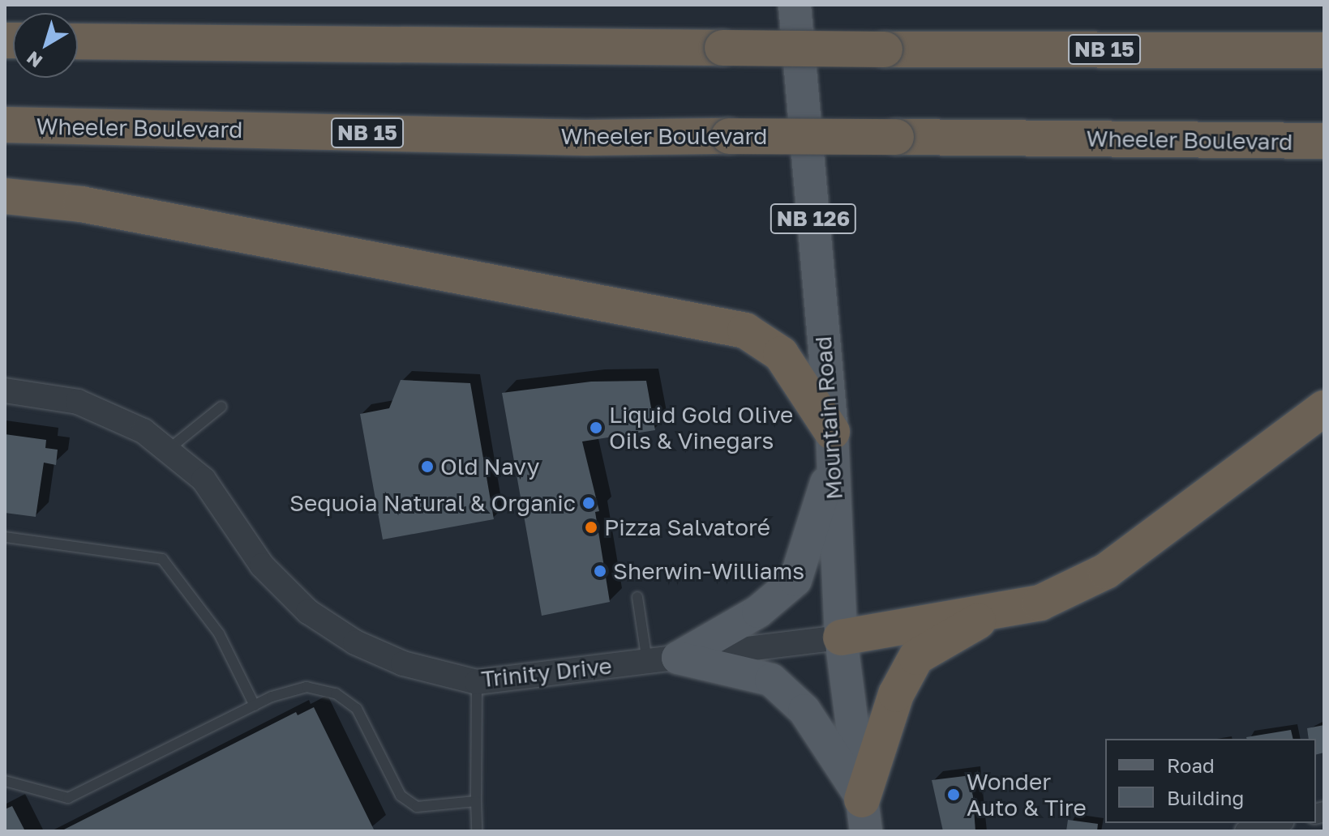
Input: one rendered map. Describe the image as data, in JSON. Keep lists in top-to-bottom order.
{
  "streets": {
    "highway": ["NB 15", "Wheeler Boulevard"],
    "main road": ["NB 126", "Mountain Road"],
    "street": ["Trinity Drive"]
  },
  "crossings": [
    ["Mountain Road", "Trinity Drive"]
  ],
  "places": [
    "Liquid Gold Olive Oils & Vinegars",
    "Old Navy",
    "Sequoia Natural & Organic",
    "Pizza Salvatoré",
    "Sherwin-Williams",
    "Wonder Auto & Tire"
  ],
  "legend": ["Road", "Building"],
  "north": "bottom left"
}
